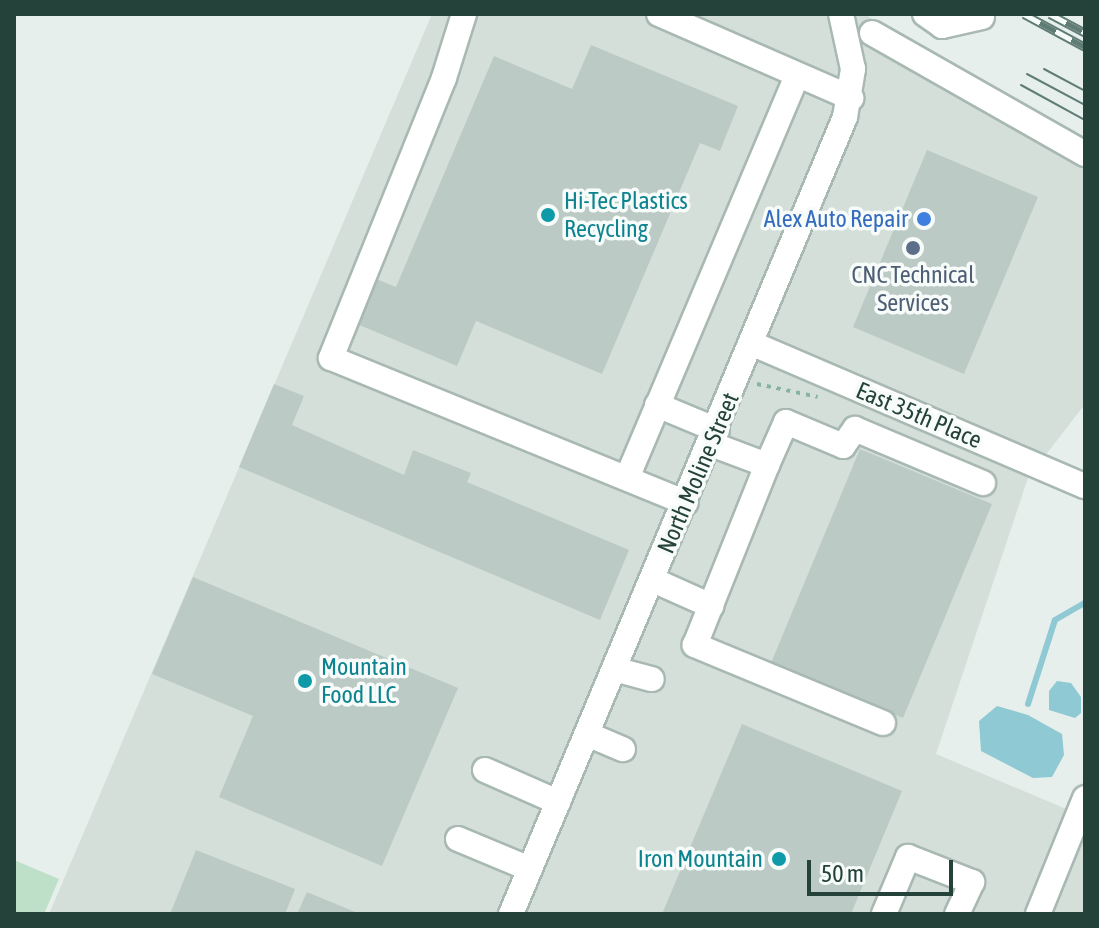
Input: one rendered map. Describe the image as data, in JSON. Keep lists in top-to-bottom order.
{
  "streets": {
    "street": ["East 35th Place", "North Moline Street"]
  },
  "crossings": [
    ["East 35th Place", "North Moline Street"]
  ],
  "places": [
    "Hi-Tec Plastics Recycling",
    "Alex Auto Repair",
    "CNC Technical Services",
    "Mountain Food LLC",
    "Iron Mountain"
  ],
  "scale_bar": "50 m"
}
